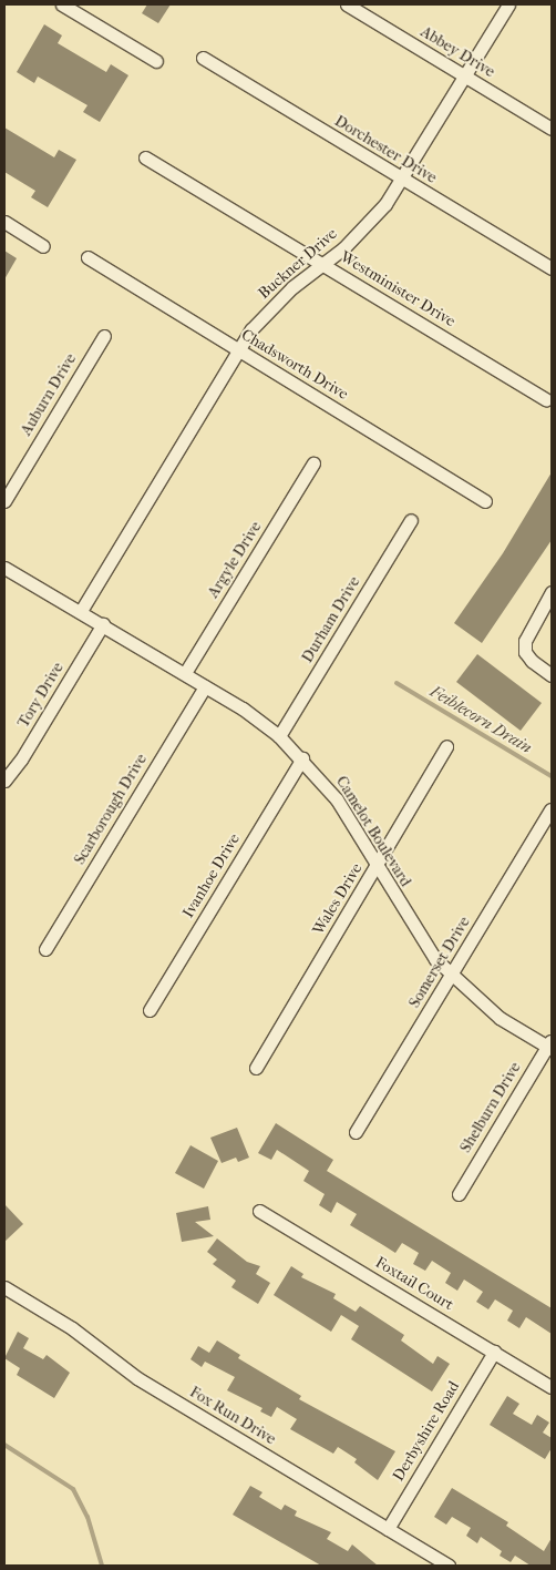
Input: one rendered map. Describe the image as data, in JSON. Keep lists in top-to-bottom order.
{
  "streets": {
    "street": [
      "Abbey Drive",
      "Dorchester Drive",
      "Buckner Drive",
      "Westminister Drive",
      "Chadsworth Drive",
      "Auburn Drive",
      "Argyle Drive",
      "Durham Drive",
      "Tory Drive",
      "Scarborough Drive",
      "Camelot Boulevard",
      "Ivanhoe Drive",
      "Wales Drive",
      "Somerset Drive",
      "Shelburn Drive",
      "Foxtail Court",
      "Fox Run Drive",
      "Derbyshire Road"
    ]
  },
  "crossings": [
    ["Abbey Drive", "Buckner Drive"],
    ["Dorchester Drive", "Buckner Drive"],
    ["Buckner Drive", "Westminister Drive"],
    ["Buckner Drive", "Chadsworth Drive"],
    ["Buckner Drive", "Camelot Boulevard"],
    ["Argyle Drive", "Camelot Boulevard"],
    ["Durham Drive", "Camelot Boulevard"],
    ["Tory Drive", "Camelot Boulevard"],
    ["Scarborough Drive", "Camelot Boulevard"],
    ["Camelot Boulevard", "Ivanhoe Drive"],
    ["Camelot Boulevard", "Wales Drive"],
    ["Camelot Boulevard", "Somerset Drive"],
    ["Camelot Boulevard", "Shelburn Drive"],
    ["Foxtail Court", "Derbyshire Road"],
    ["Fox Run Drive", "Derbyshire Road"]
  ],
  "water": ["Feiblecorn Drain"]
}
